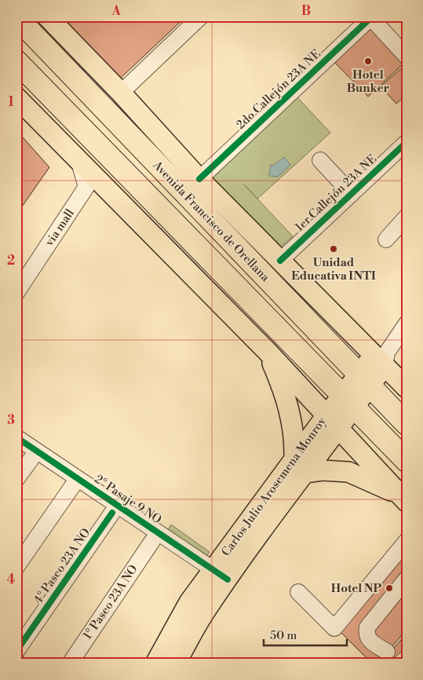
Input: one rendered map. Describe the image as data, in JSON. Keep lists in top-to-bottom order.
{
  "streets": {
    "highway": ["Avenida Francisco de Orellana"],
    "main road": ["Carlos Julio Arosemena Monroy"],
    "street": [
      "2do Callejón 23A NE",
      "1er Callejón 23A NE",
      "via mall",
      "2° Pasaje 9 NO",
      "4° Paseo 23A NO",
      "1° Paseo 23A NO"
    ]
  },
  "crossings": [
    ["2do Callejón 23A NE", "Avenida Francisco de Orellana"],
    ["1er Callejón 23A NE", "Avenida Francisco de Orellana"],
    ["Avenida Francisco de Orellana", "Carlos Julio Arosemena Monroy"],
    ["Carlos Julio Arosemena Monroy", "2° Pasaje 9 NO"]
  ],
  "places": ["Hotel Bunker", "Unidad Educativa INTI", "Hotel NP"],
  "scale_bar": "50 m",
  "grid": {
    "columns": ["A", "B"],
    "rows": [
      "1",
      "2",
      "3",
      "4"
    ]
  }
}
